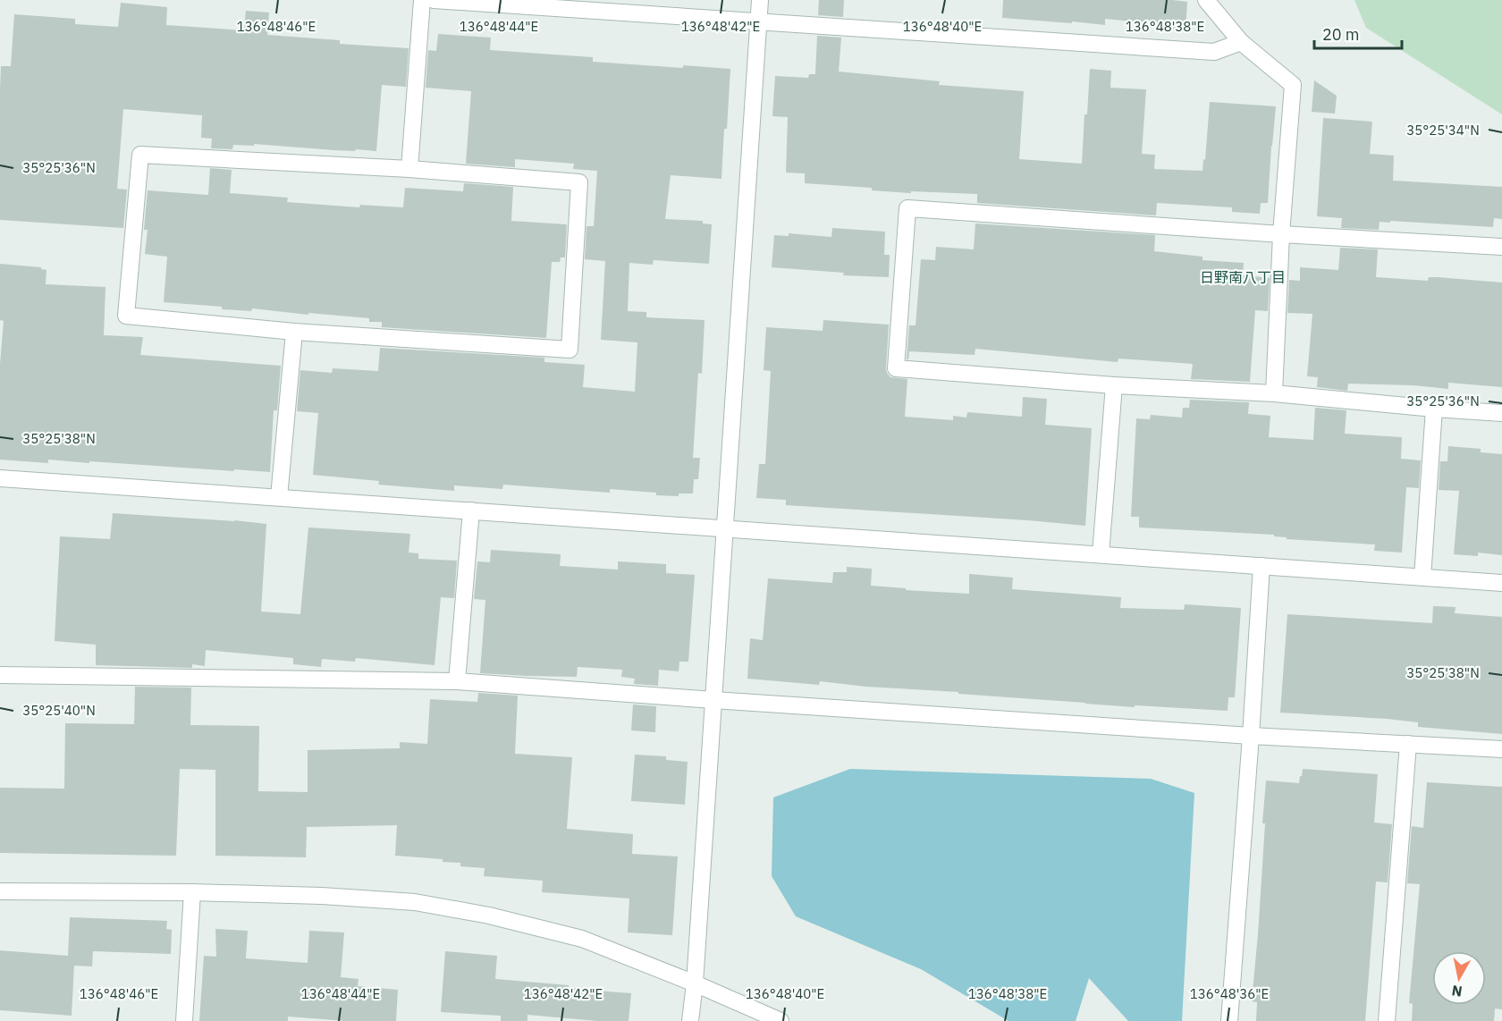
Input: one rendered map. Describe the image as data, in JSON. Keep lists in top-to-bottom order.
{
  "districts": ["日野南八丁目"],
  "scale_bar": "20 m",
  "north": "bottom",
  "coordinates": [
    "136°48'46\"E",
    "136°48'44\"E",
    "136°48'42\"E",
    "136°48'40\"E",
    "136°48'38\"E",
    "35°25'34\"N",
    "35°25'36\"N",
    "35°25'38\"N",
    "35°25'40\"N",
    "136°48'36\"E"
  ]
}
